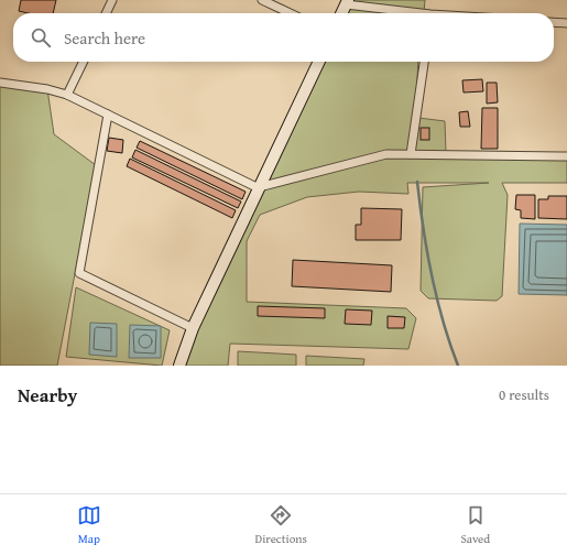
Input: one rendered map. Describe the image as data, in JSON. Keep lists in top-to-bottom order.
{
  "page": {
    "search": "Search here",
    "heading": ["Nearby", "0 results"],
    "nav": ["Map", "Directions", "Saved"]
  }
}
